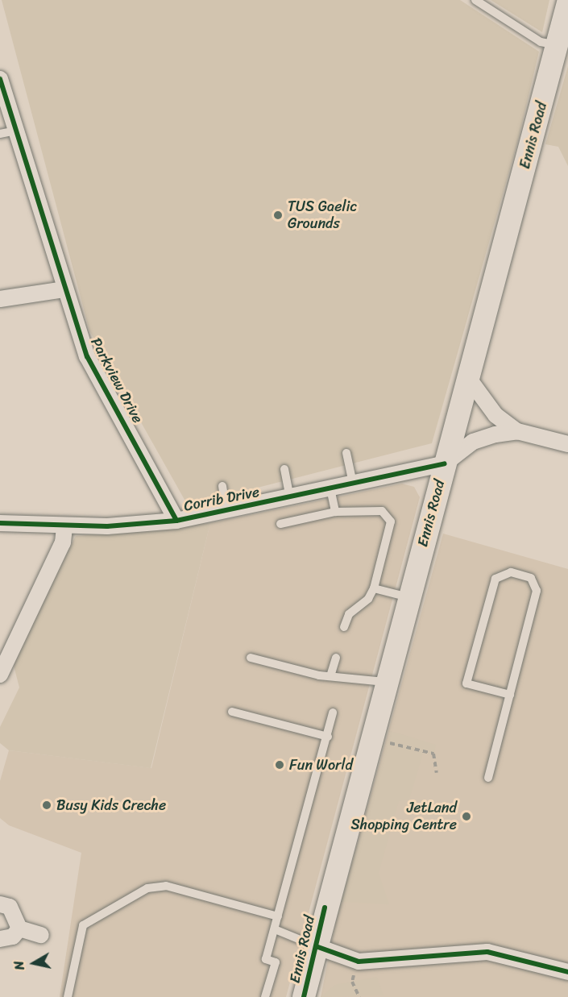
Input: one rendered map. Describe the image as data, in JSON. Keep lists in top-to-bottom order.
{
  "streets": {
    "main road": ["Ennis Road"],
    "street": ["Parkview Drive", "Corrib Drive"]
  },
  "crossings": [
    ["Ennis Road", "Corrib Drive"],
    ["Parkview Drive", "Corrib Drive"]
  ],
  "places": [
    "TUS Gaelic Grounds",
    "Fun World",
    "Busy Kids Creche",
    "JetLand Shopping Centre"
  ],
  "north": "left"
}
